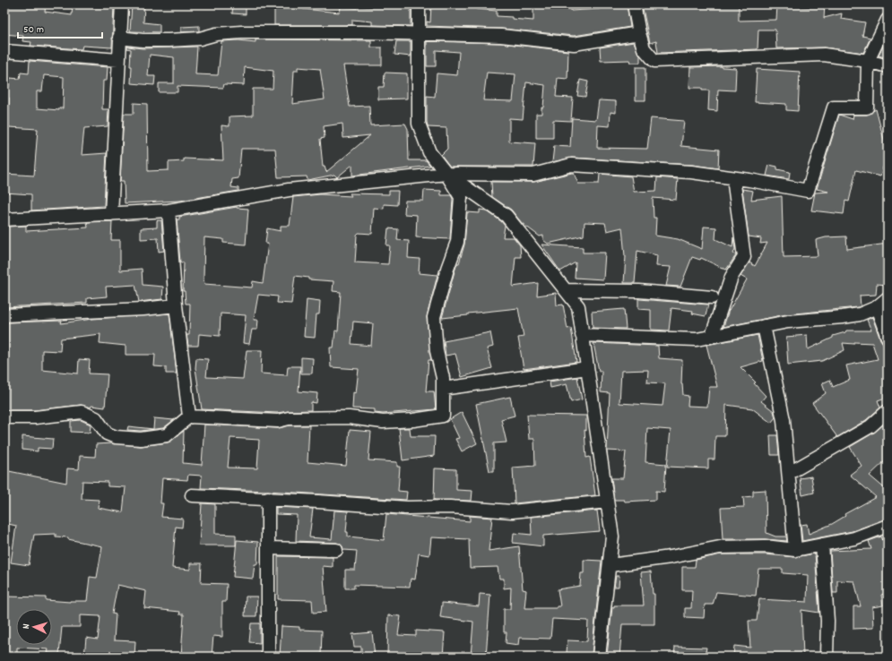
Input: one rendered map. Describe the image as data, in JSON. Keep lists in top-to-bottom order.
{
  "scale_bar": "50 m",
  "north": "left"
}
